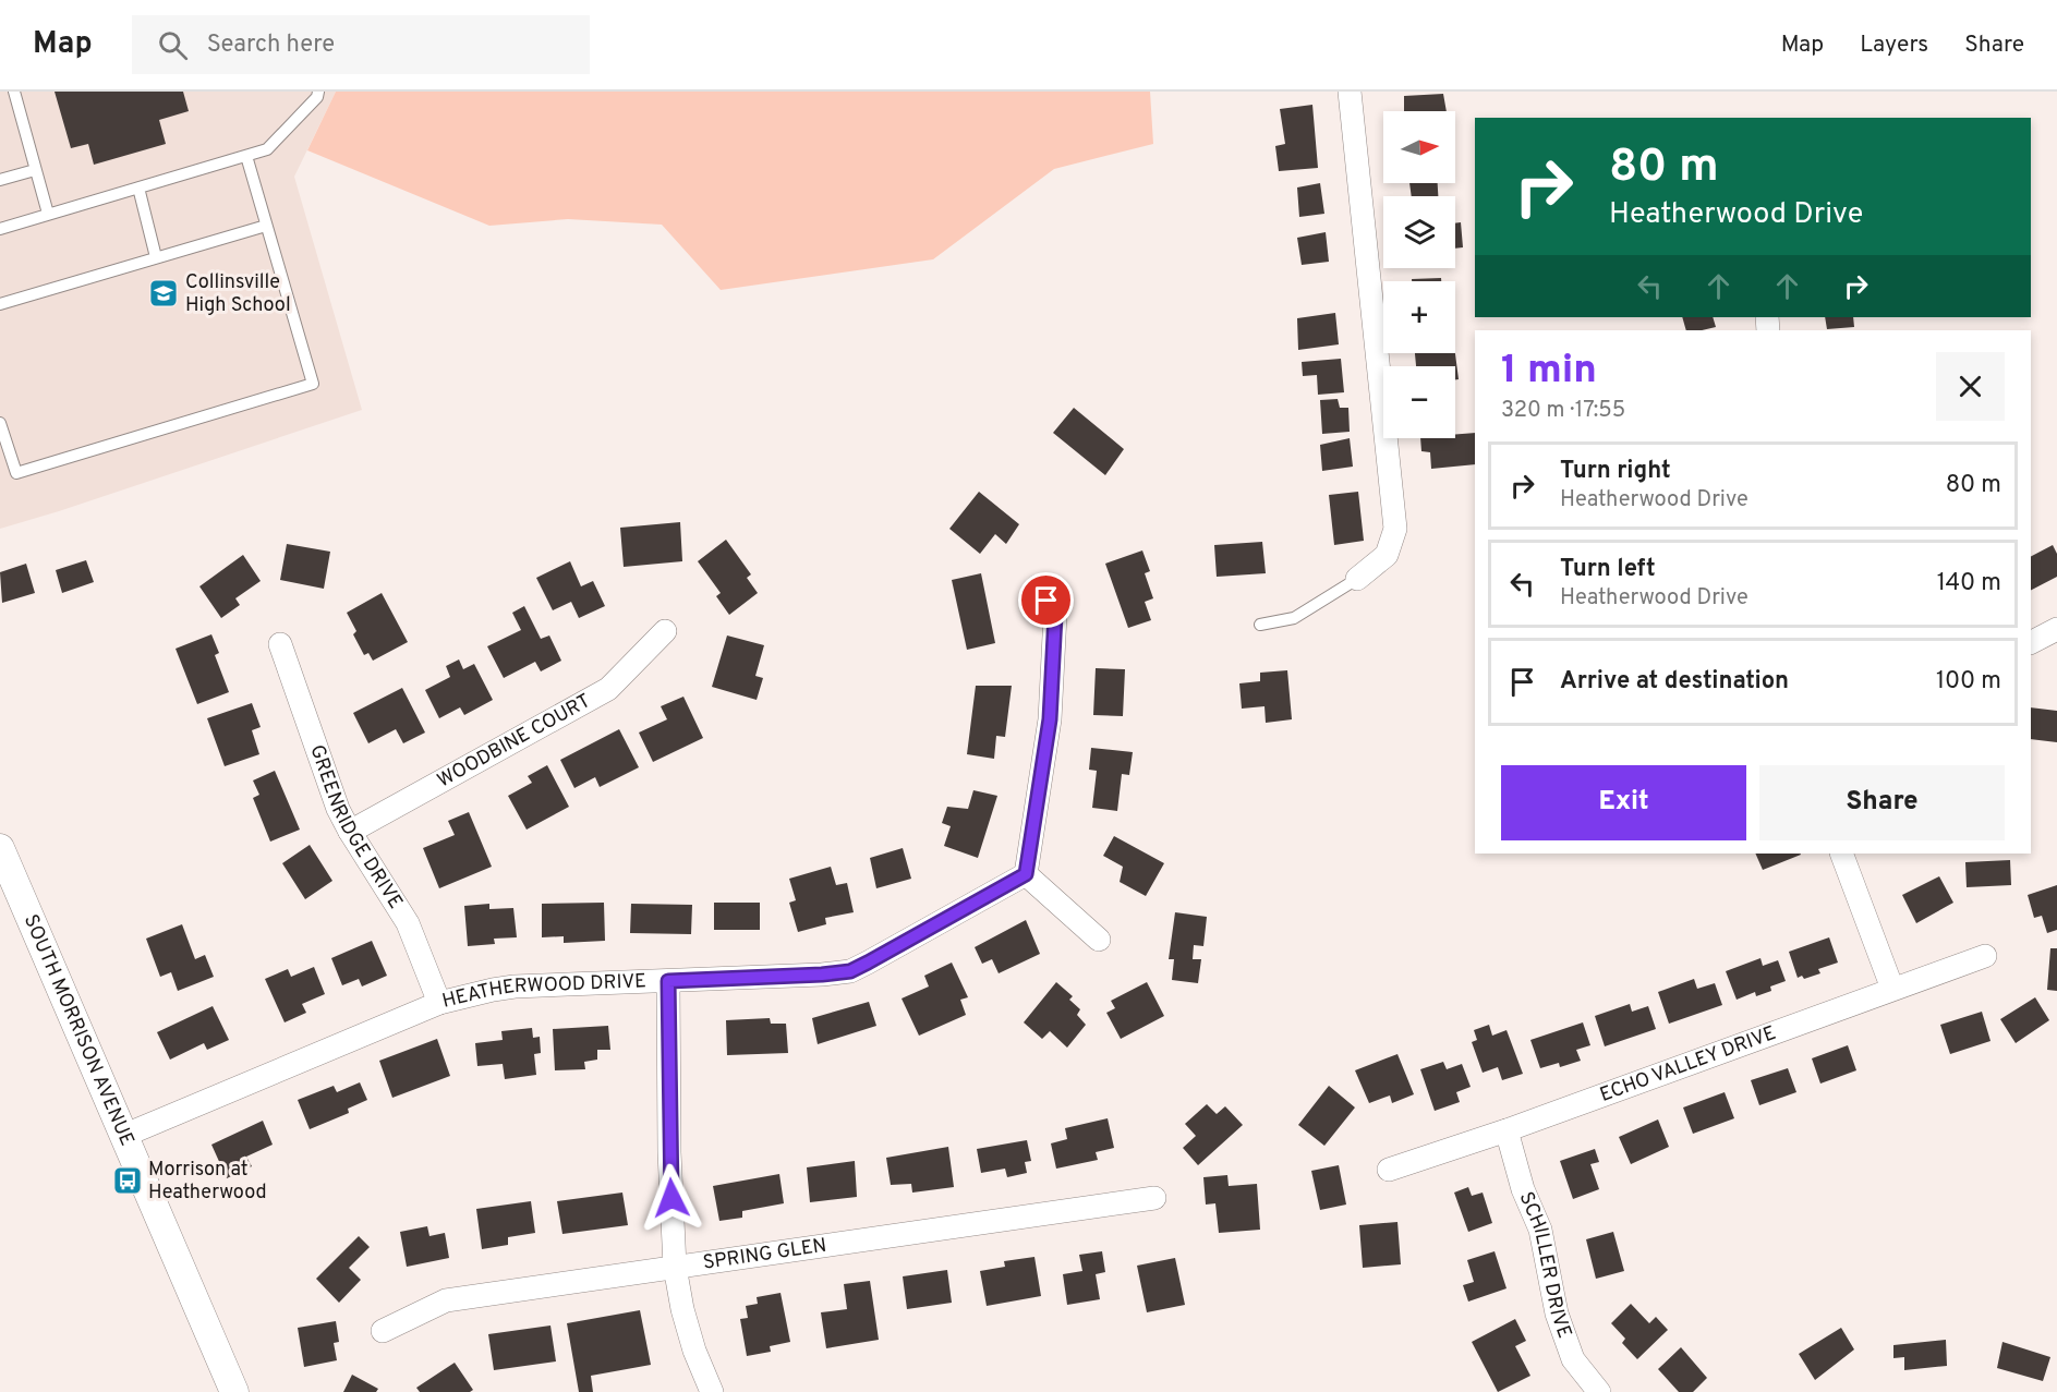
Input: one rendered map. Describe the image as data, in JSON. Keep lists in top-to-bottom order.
{
  "streets": {
    "street": [
      "WOODBINE COURT",
      "GREENRIDGE DRIVE",
      "HEATHERWOOD DRIVE",
      "SOUTH MORRISON AVENUE",
      "ECHO VALLEY DRIVE",
      "SPRING GLEN",
      "SCHILLER DRIVE"
    ]
  },
  "crossings": [
    ["WOODBINE COURT", "GREENRIDGE DRIVE"],
    ["GREENRIDGE DRIVE", "HEATHERWOOD DRIVE"],
    ["HEATHERWOOD DRIVE", "SOUTH MORRISON AVENUE"],
    ["ECHO VALLEY DRIVE", "SCHILLER DRIVE"]
  ],
  "places": {
    "school or university": ["Collinsville High School"],
    "bus stop": ["Morrison at Heatherwood"]
  },
  "north": "right",
  "page": {
    "header": "Map",
    "search": "Search here",
    "nav": ["Map", "Layers", "Share"],
    "map_buttons": ["+", "−"],
    "turn": ["80 m", "Heatherwood Drive"],
    "heading": ["1 min", "320 m · 17:55"],
    "list": [
      {
        "name": "Turn right",
        "note": "Heatherwood Drive",
        "value": "80 m"
      },
      {
        "name": "Turn left",
        "note": "Heatherwood Drive",
        "value": "140 m"
      },
      {
        "name": "Arrive at destination",
        "value": "100 m"
      }
    ],
    "buttons": ["Exit", "Share"]
  }
}
